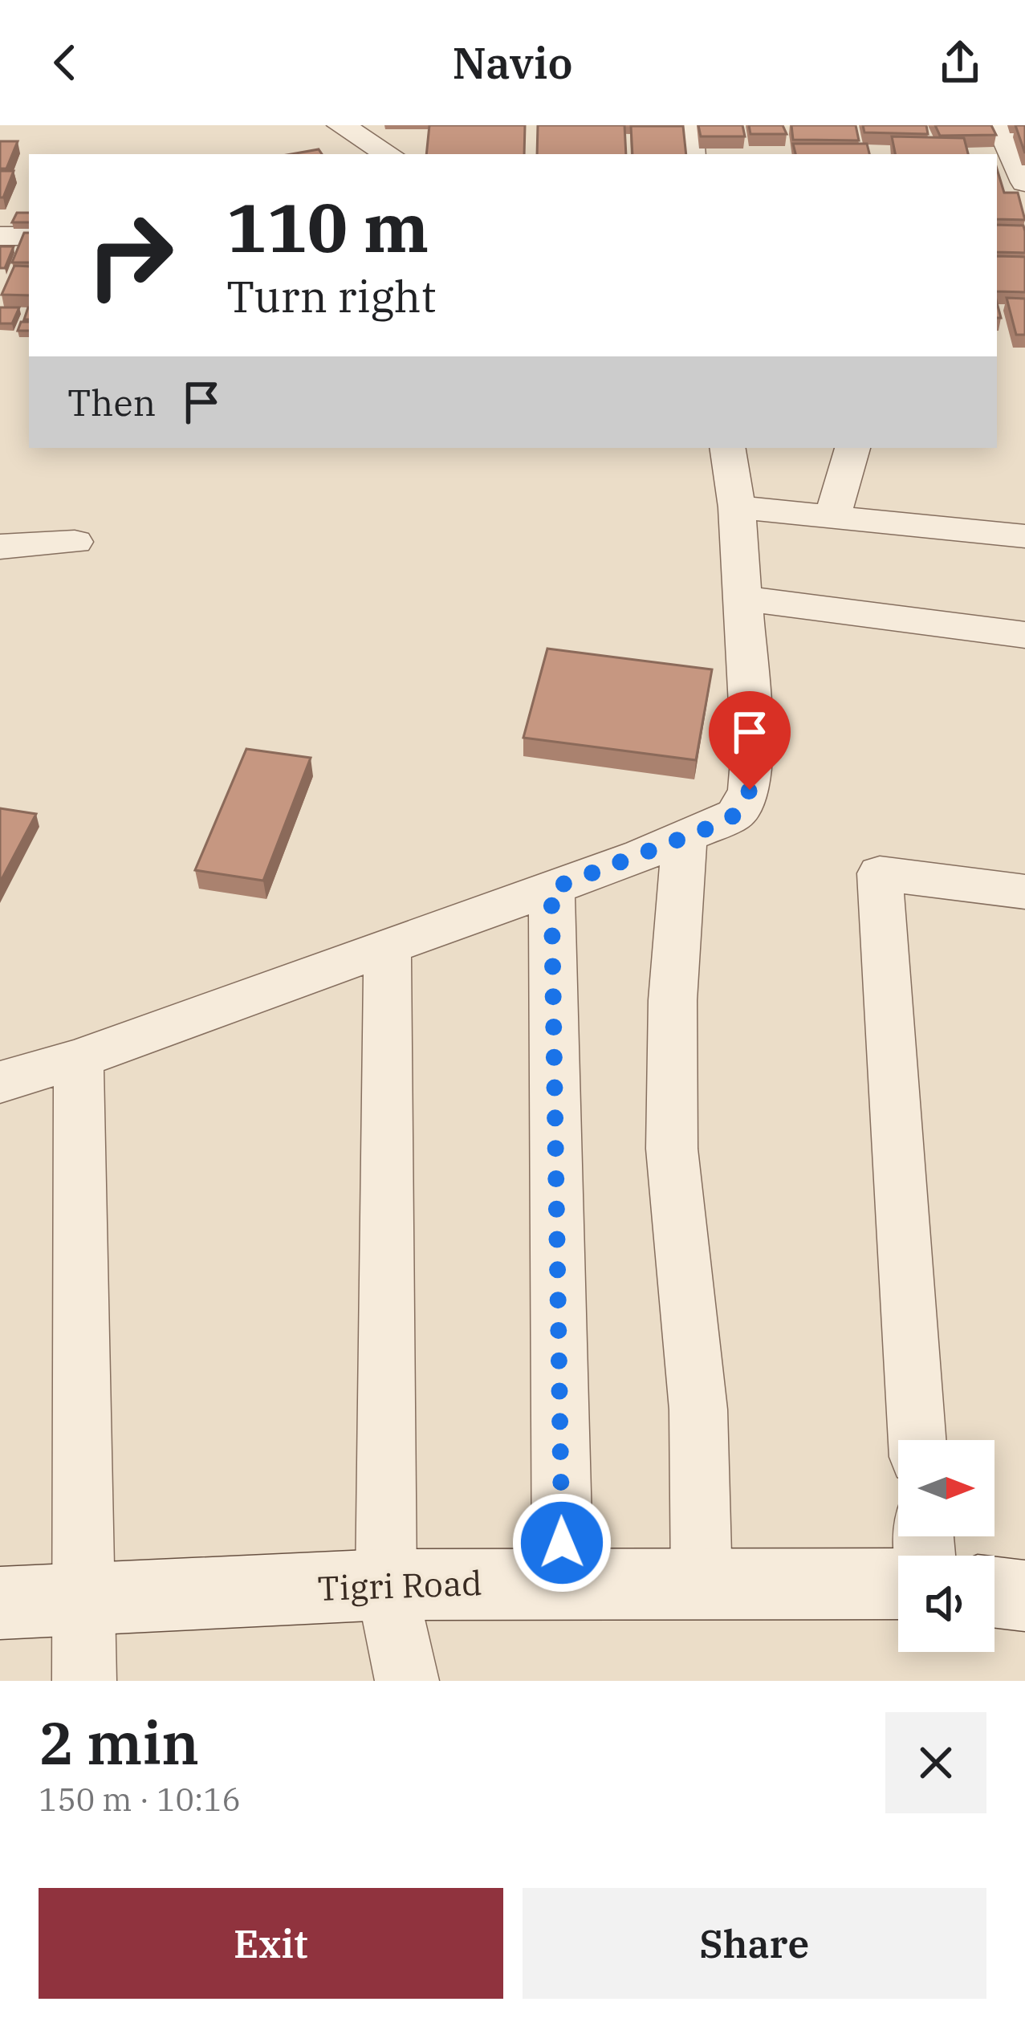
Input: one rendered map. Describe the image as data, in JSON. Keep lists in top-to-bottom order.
{
  "streets": {
    "street": ["Tigri Road"]
  },
  "north": "right",
  "page": {
    "header": "Navio",
    "turn": ["110 m", "Turn right"],
    "then": "Then",
    "heading": ["2 min", "150 m · 10:16"],
    "buttons": ["Exit", "Share"]
  }
}
